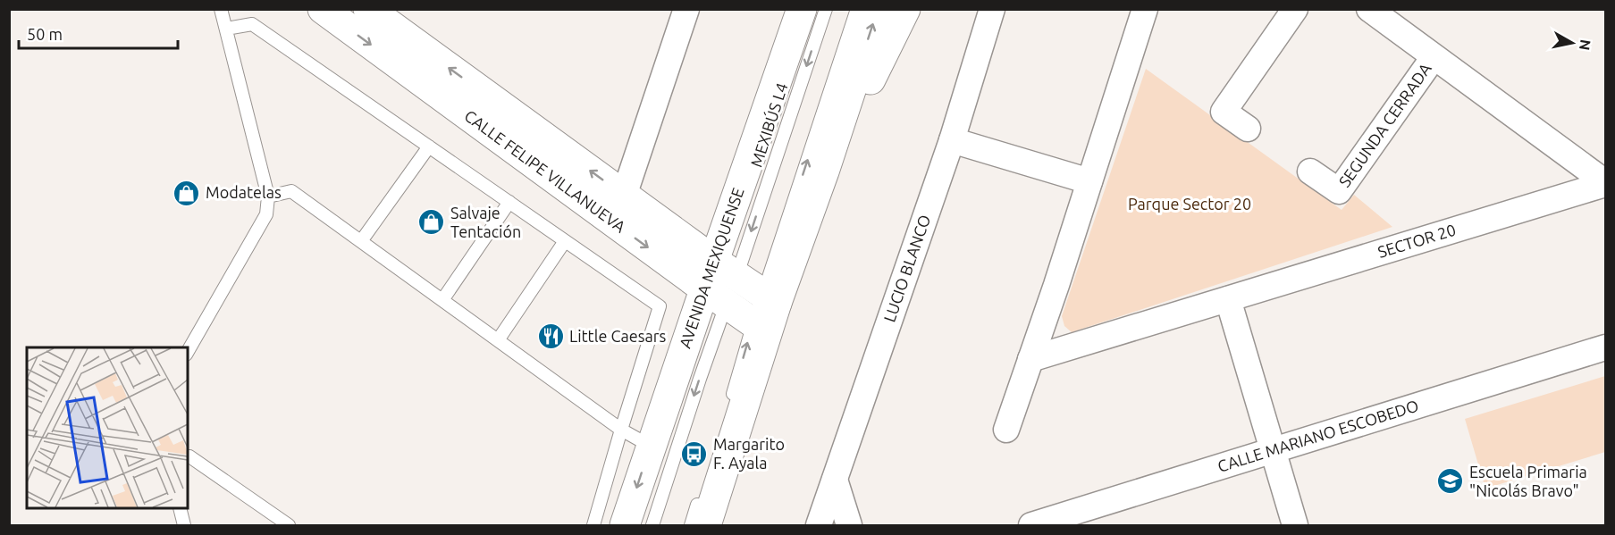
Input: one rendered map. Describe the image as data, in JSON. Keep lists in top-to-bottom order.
{
  "streets": {
    "main road": ["CALLE FELIPE VILLANUEVA", "AVENIDA MEXIQUENSE"],
    "street": [
      "SEGUNDA CERRADA",
      "SECTOR 20",
      "LUCIO BLANCO",
      "CALLE MARIANO ESCOBEDO"
    ],
    "lane": ["MEXIBÚS L4"]
  },
  "crossings": [
    ["MEXIBÚS L4", "CALLE FELIPE VILLANUEVA"],
    ["MEXIBÚS L4", "AVENIDA MEXIQUENSE"],
    ["SEGUNDA CERRADA", "SECTOR 20"],
    ["CALLE FELIPE VILLANUEVA", "AVENIDA MEXIQUENSE"]
  ],
  "parks": ["Parque Sector 20"],
  "places": {
    "shop": ["Modatelas", "Salvaje Tentación"],
    "restaurant": ["Little Caesars"],
    "bus stop": ["Margarito F. Ayala"],
    "school or university": ["Escuela Primaria \"Nicolás Bravo\""]
  },
  "scale_bar": "50 m",
  "north": "right"
}
